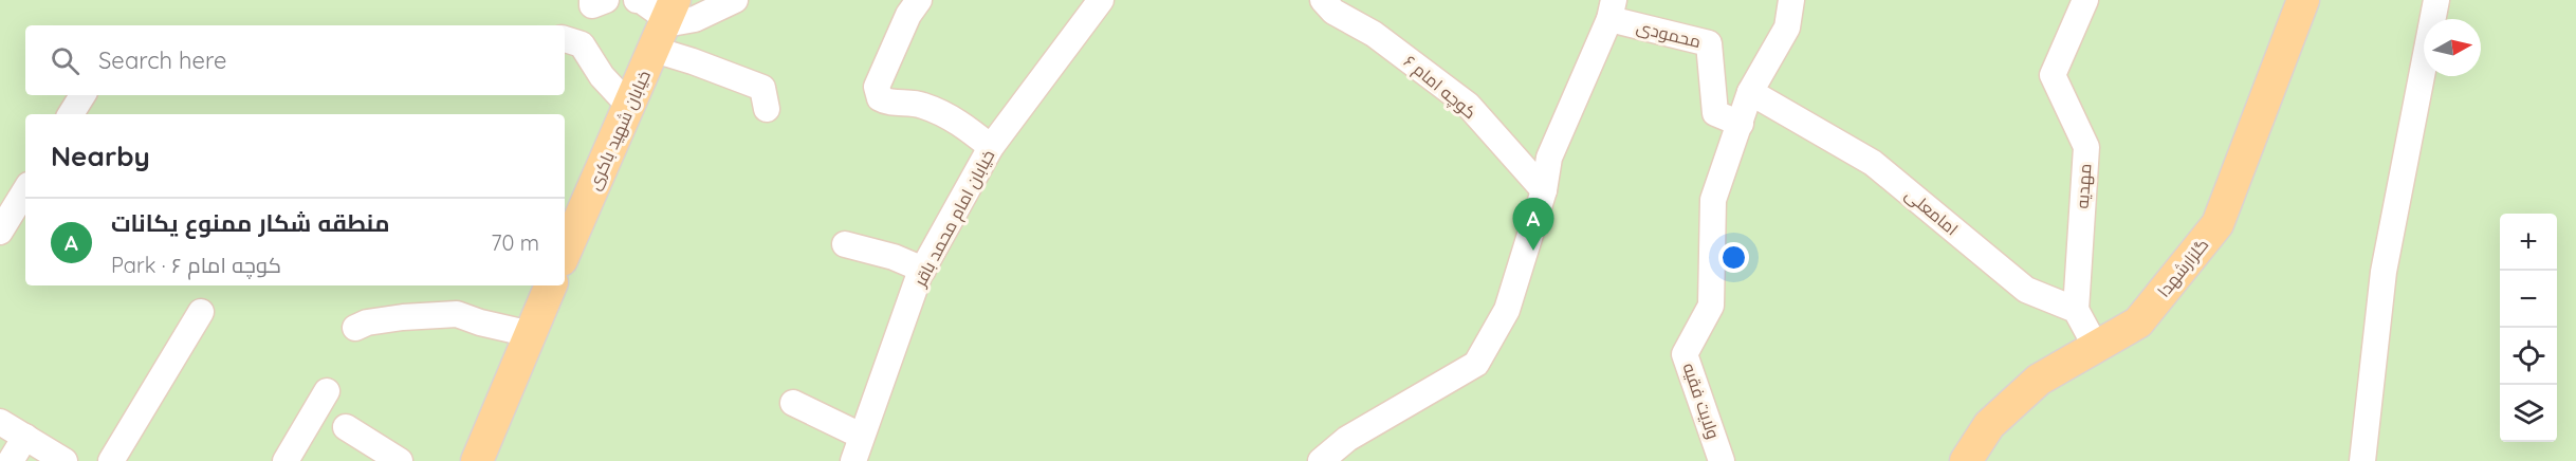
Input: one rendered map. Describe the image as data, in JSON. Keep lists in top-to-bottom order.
{
  "streets": {
    "main road": ["خیابان شهید باکری", "گلزارشهدا"],
    "street": [
      "محمودی",
      "کوچه امام ۶",
      "مهدیه",
      "امامعلی",
      "خیابان امام محمد باقر",
      "ولایت فقیه"
    ]
  },
  "crossings": [
    ["محمودی", "ولایت فقیه"],
    ["مهدیه", "امامعلی"],
    ["امامعلی", "ولایت فقیه"]
  ],
  "north": "right",
  "page": {
    "search": "Search here",
    "heading": "Nearby",
    "list": [
      {
        "mark": "A",
        "name": "منطقه شکار ممنوع یکانات",
        "note": "Park · کوچه امام ۶",
        "value": "70 m"
      }
    ],
    "pins": "A",
    "map_buttons": ["+", "−"]
  }
}
